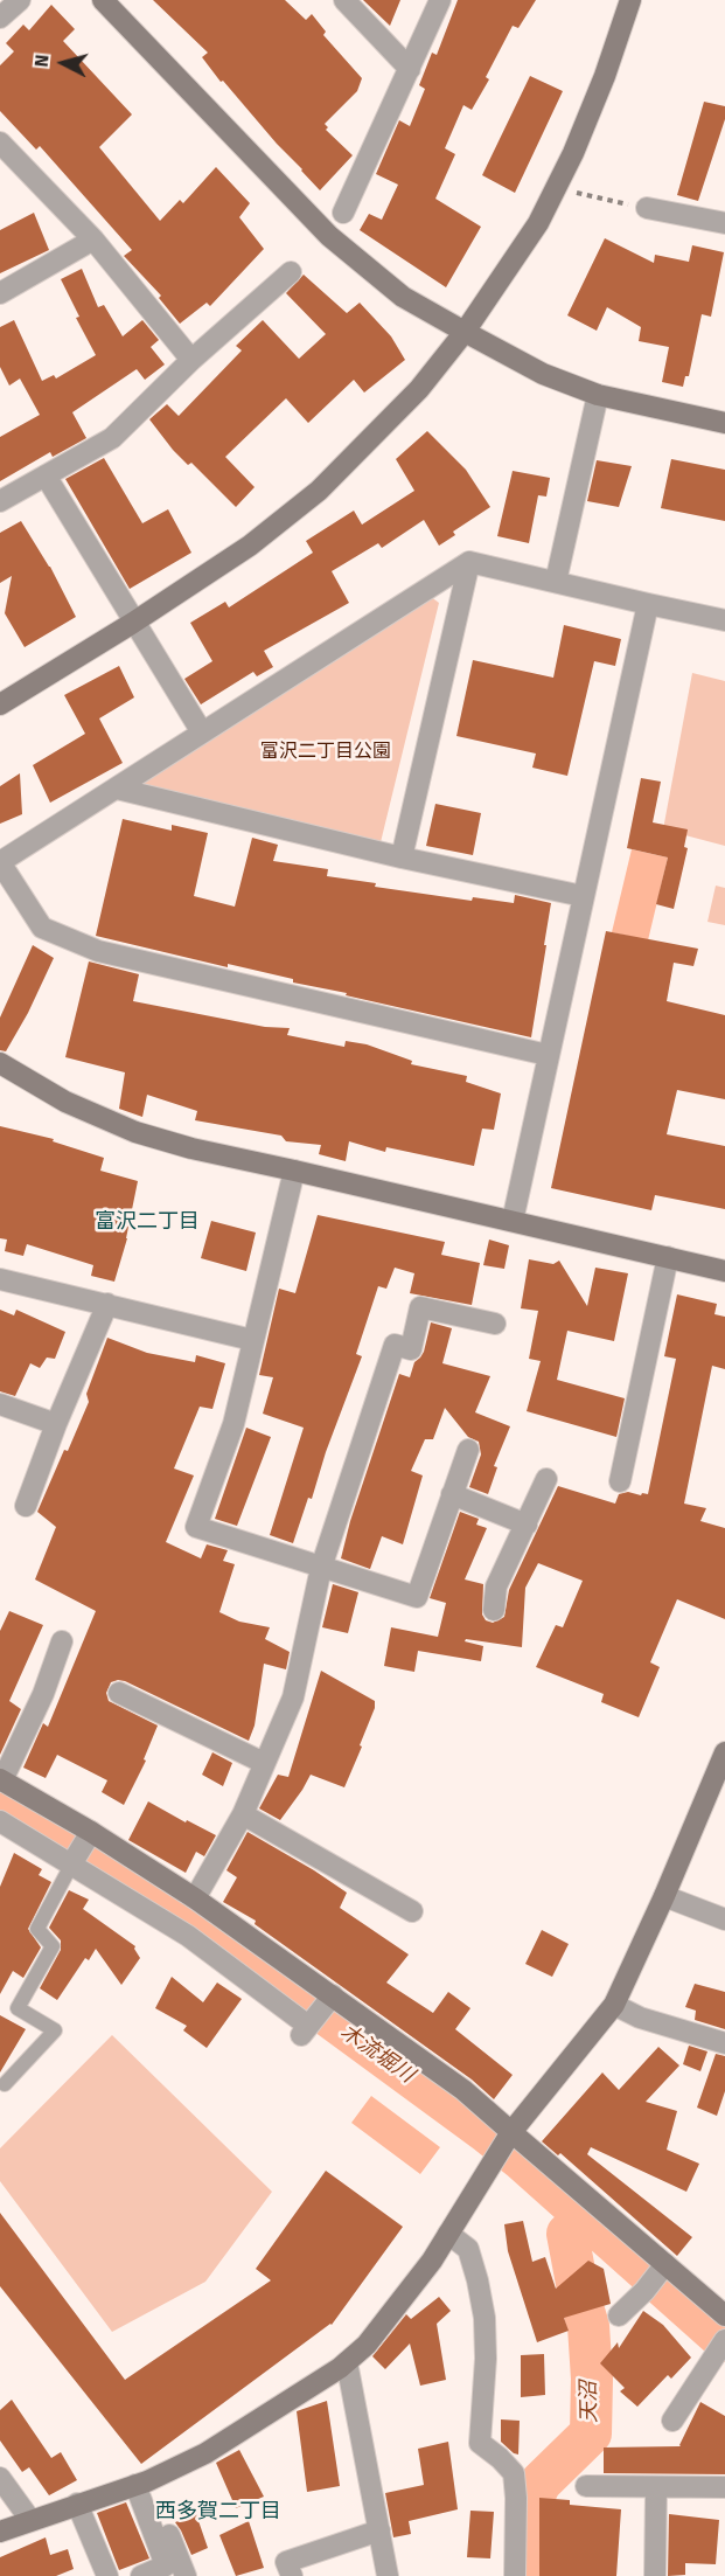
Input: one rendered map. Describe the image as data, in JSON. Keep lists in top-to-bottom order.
{
  "districts": ["富沢二丁目", "西多賀二丁目"],
  "water": ["木流堀川", "天沼"],
  "parks": ["富沢二丁目公園"],
  "north": "left"
}
